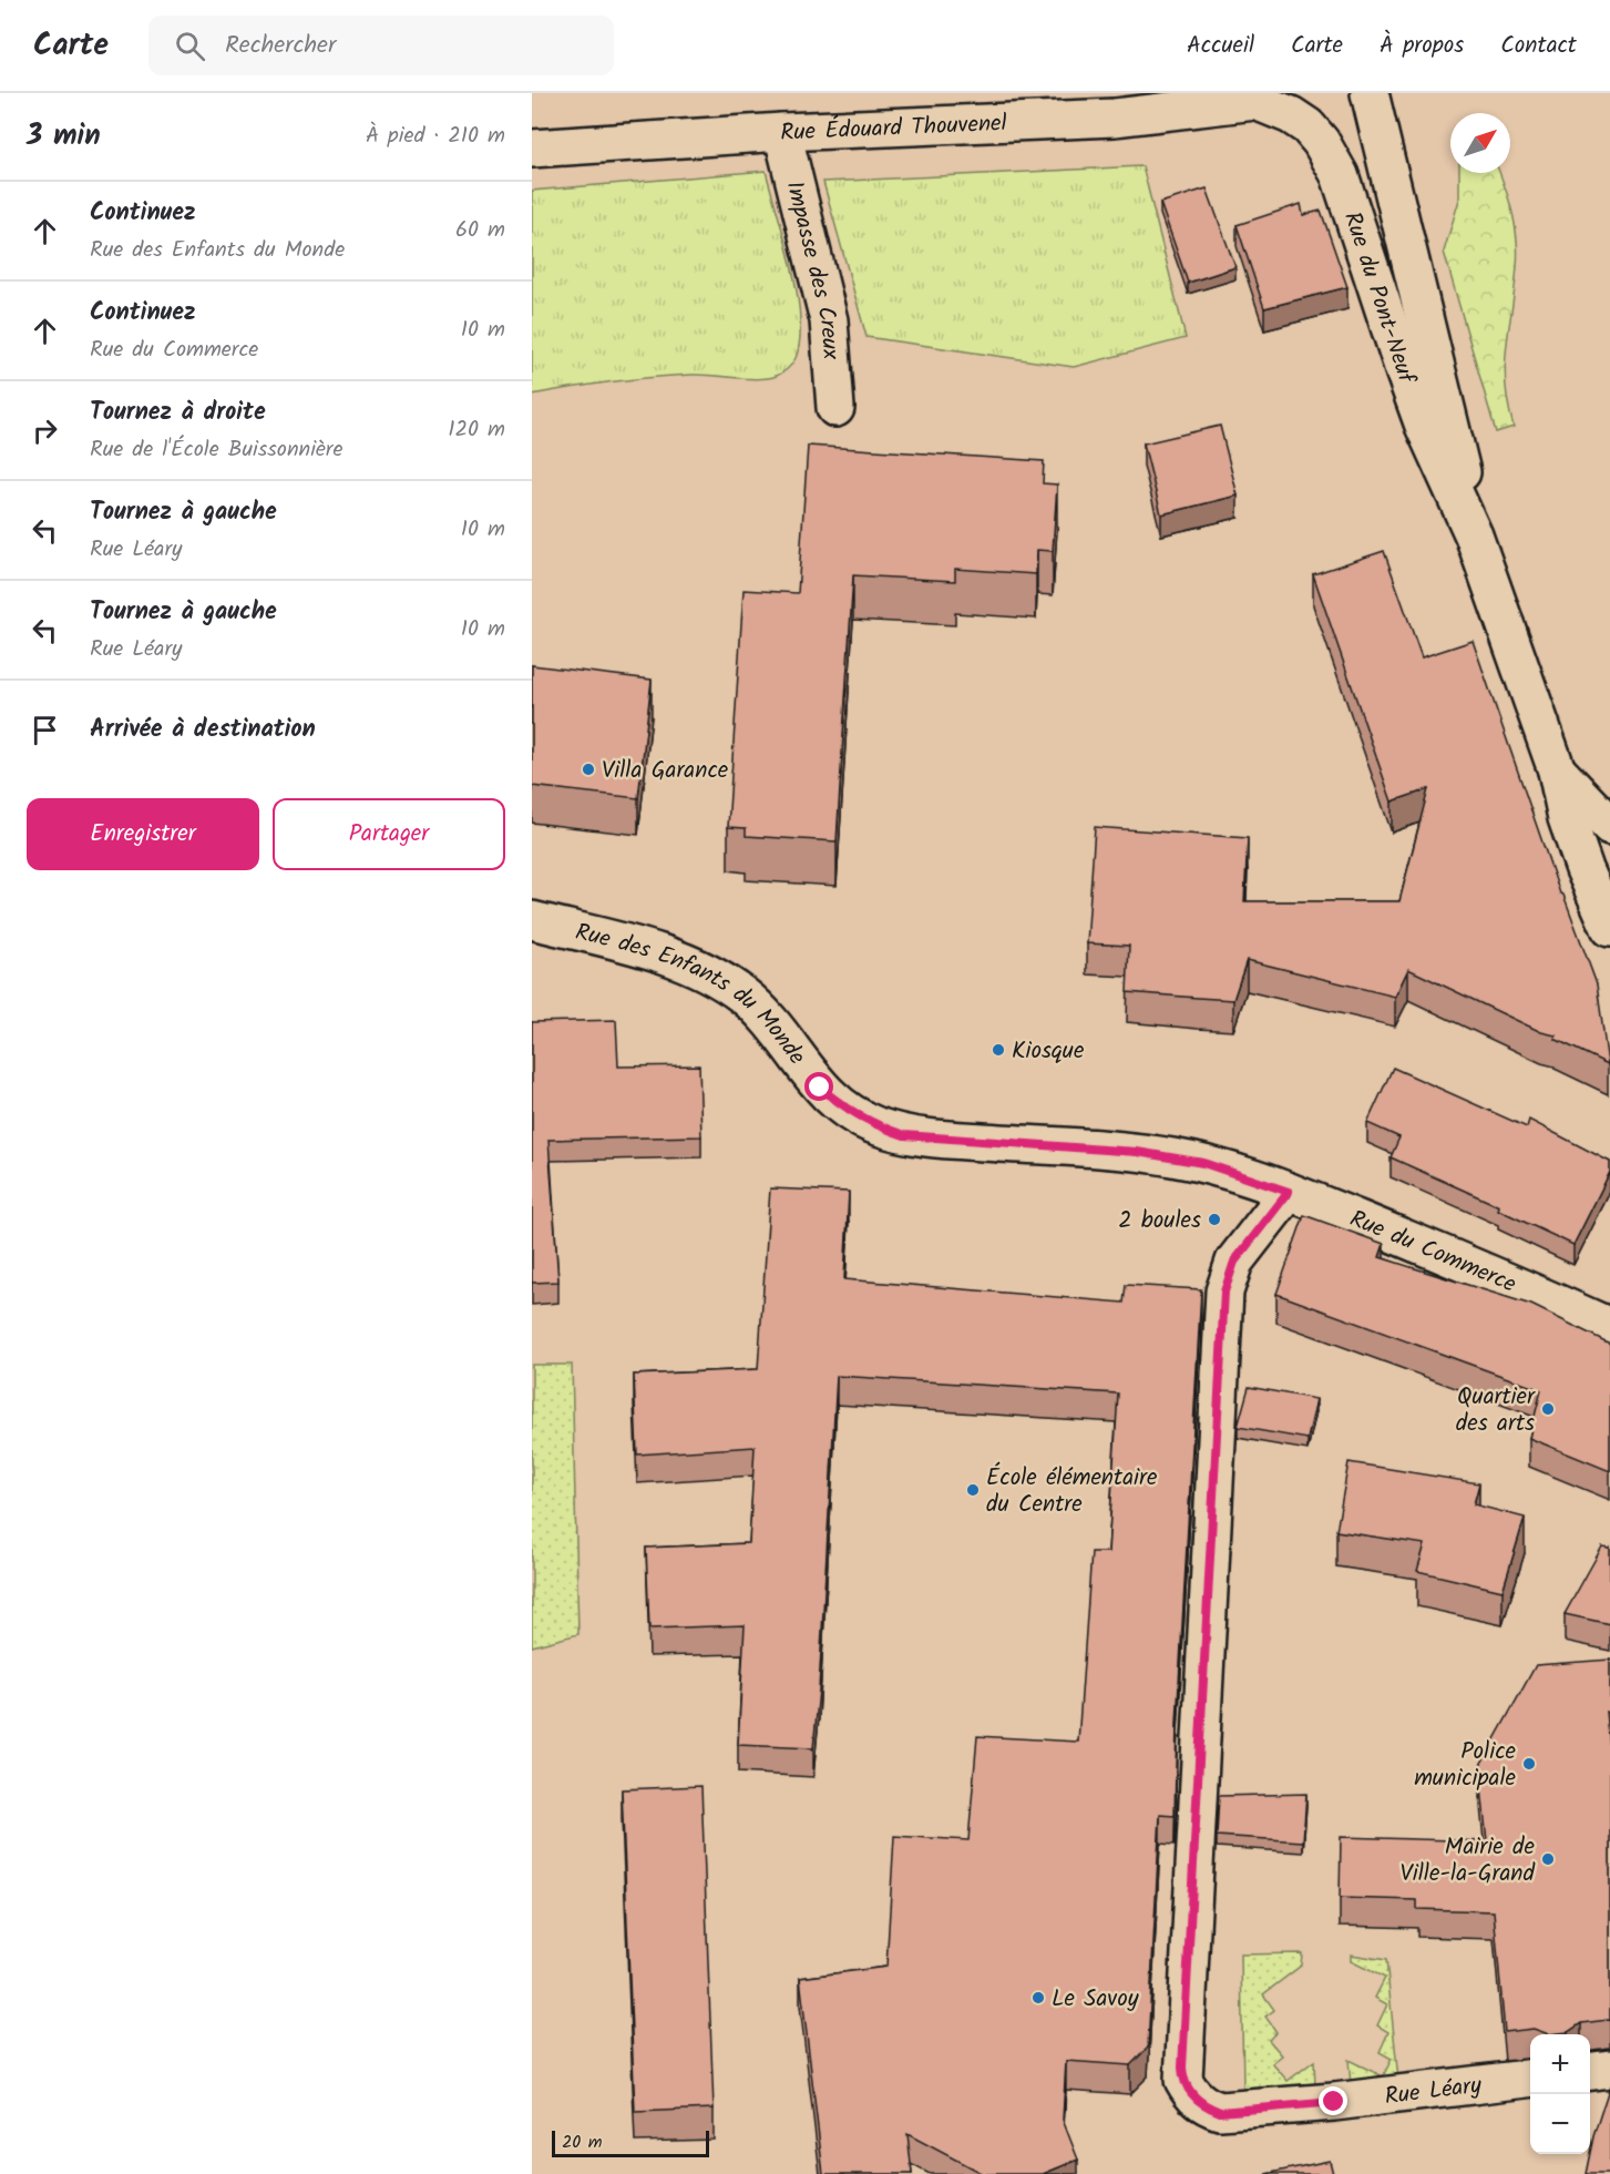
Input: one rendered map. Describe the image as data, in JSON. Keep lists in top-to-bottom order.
{
  "streets": {
    "street": [
      "Rue Édouard Thouvenel",
      "Impasse des Creux",
      "Rue du Pont-Neuf",
      "Rue des Enfants du Monde",
      "Rue du Commerce",
      "Rue Léary"
    ]
  },
  "crossings": [
    ["Rue Édouard Thouvenel", "Impasse des Creux"],
    ["Rue Édouard Thouvenel", "Rue du Pont-Neuf"],
    ["Rue des Enfants du Monde", "Rue du Commerce"],
    ["Rue du Commerce", "Rue Léary"]
  ],
  "places": [
    "Villa Garance",
    "Kiosque",
    "2 boules",
    "Quartier des arts",
    "École élémentaire du Centre",
    "Police municipale",
    "Mairie de Ville-la-Grand",
    "Le Savoy"
  ],
  "scale_bar": "20 m",
  "north": "top right",
  "page": {
    "header": "Carte",
    "search": "Rechercher",
    "nav": [
      "Accueil",
      "Carte",
      "À propos",
      "Contact"
    ],
    "heading": ["3 min", "À pied · 210 m"],
    "list": [
      ["Continuez", "Rue des Enfants du Monde", "60 m"],
      ["Continuez", "Rue du Commerce", "10 m"],
      ["Tournez à droite", "Rue de l'École Buissonnière", "120 m"],
      ["Tournez à gauche", "Rue Léary", "10 m"],
      ["Tournez à gauche", "Rue Léary", "10 m"],
      "Arrivée à destination"
    ],
    "buttons": ["Enregistrer", "Partager"],
    "map_buttons": ["+", "−"],
    "scale": "20 m"
  }
}
